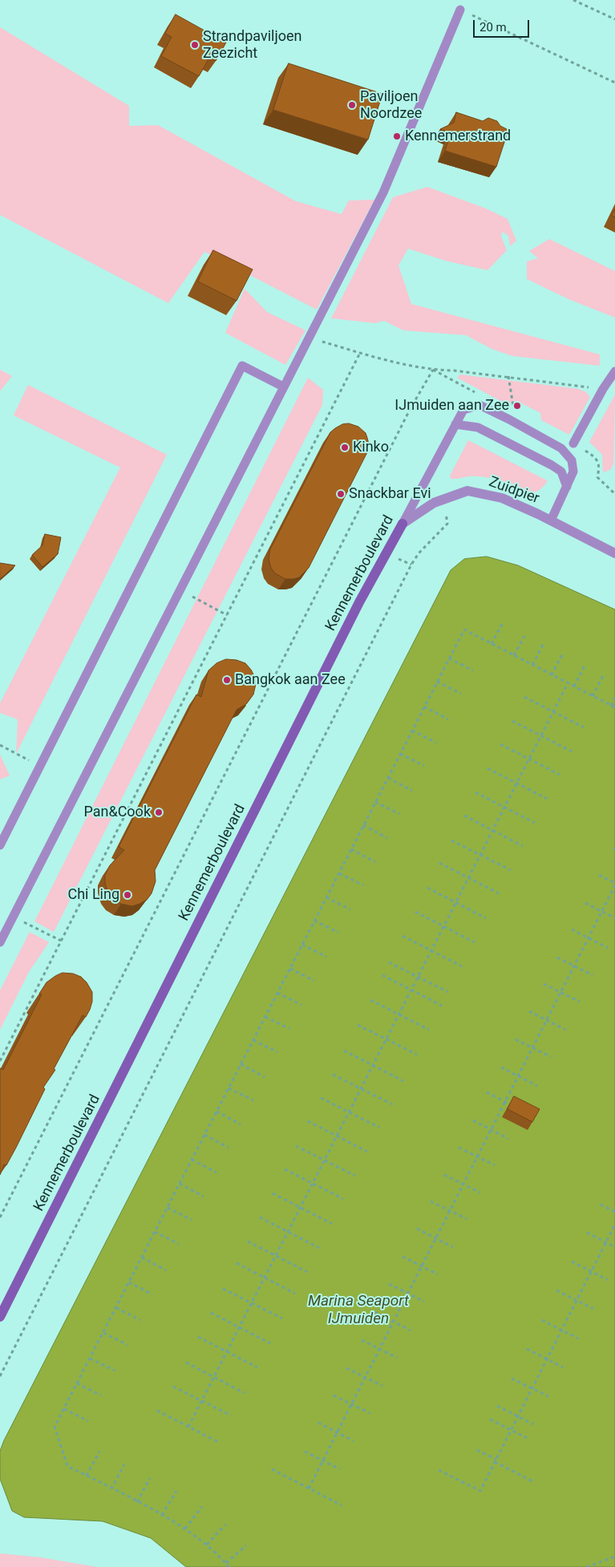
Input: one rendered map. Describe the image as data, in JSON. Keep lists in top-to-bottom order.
{
  "streets": {
    "street": ["Zuidpier", "Kennemerboulevard"]
  },
  "crossings": [
    ["Zuidpier", "Kennemerboulevard"]
  ],
  "water": ["Marina Seaport IJmuiden"],
  "places": [
    "Strandpaviljoen Zeezicht",
    "Paviljoen Noordzee",
    "Kennemerstrand",
    "IJmuiden aan Zee",
    "Kinko",
    "Snackbar Evi",
    "Bangkok aan Zee",
    "Pan&Cook",
    "Chi Ling"
  ],
  "scale_bar": "20 m"
}
